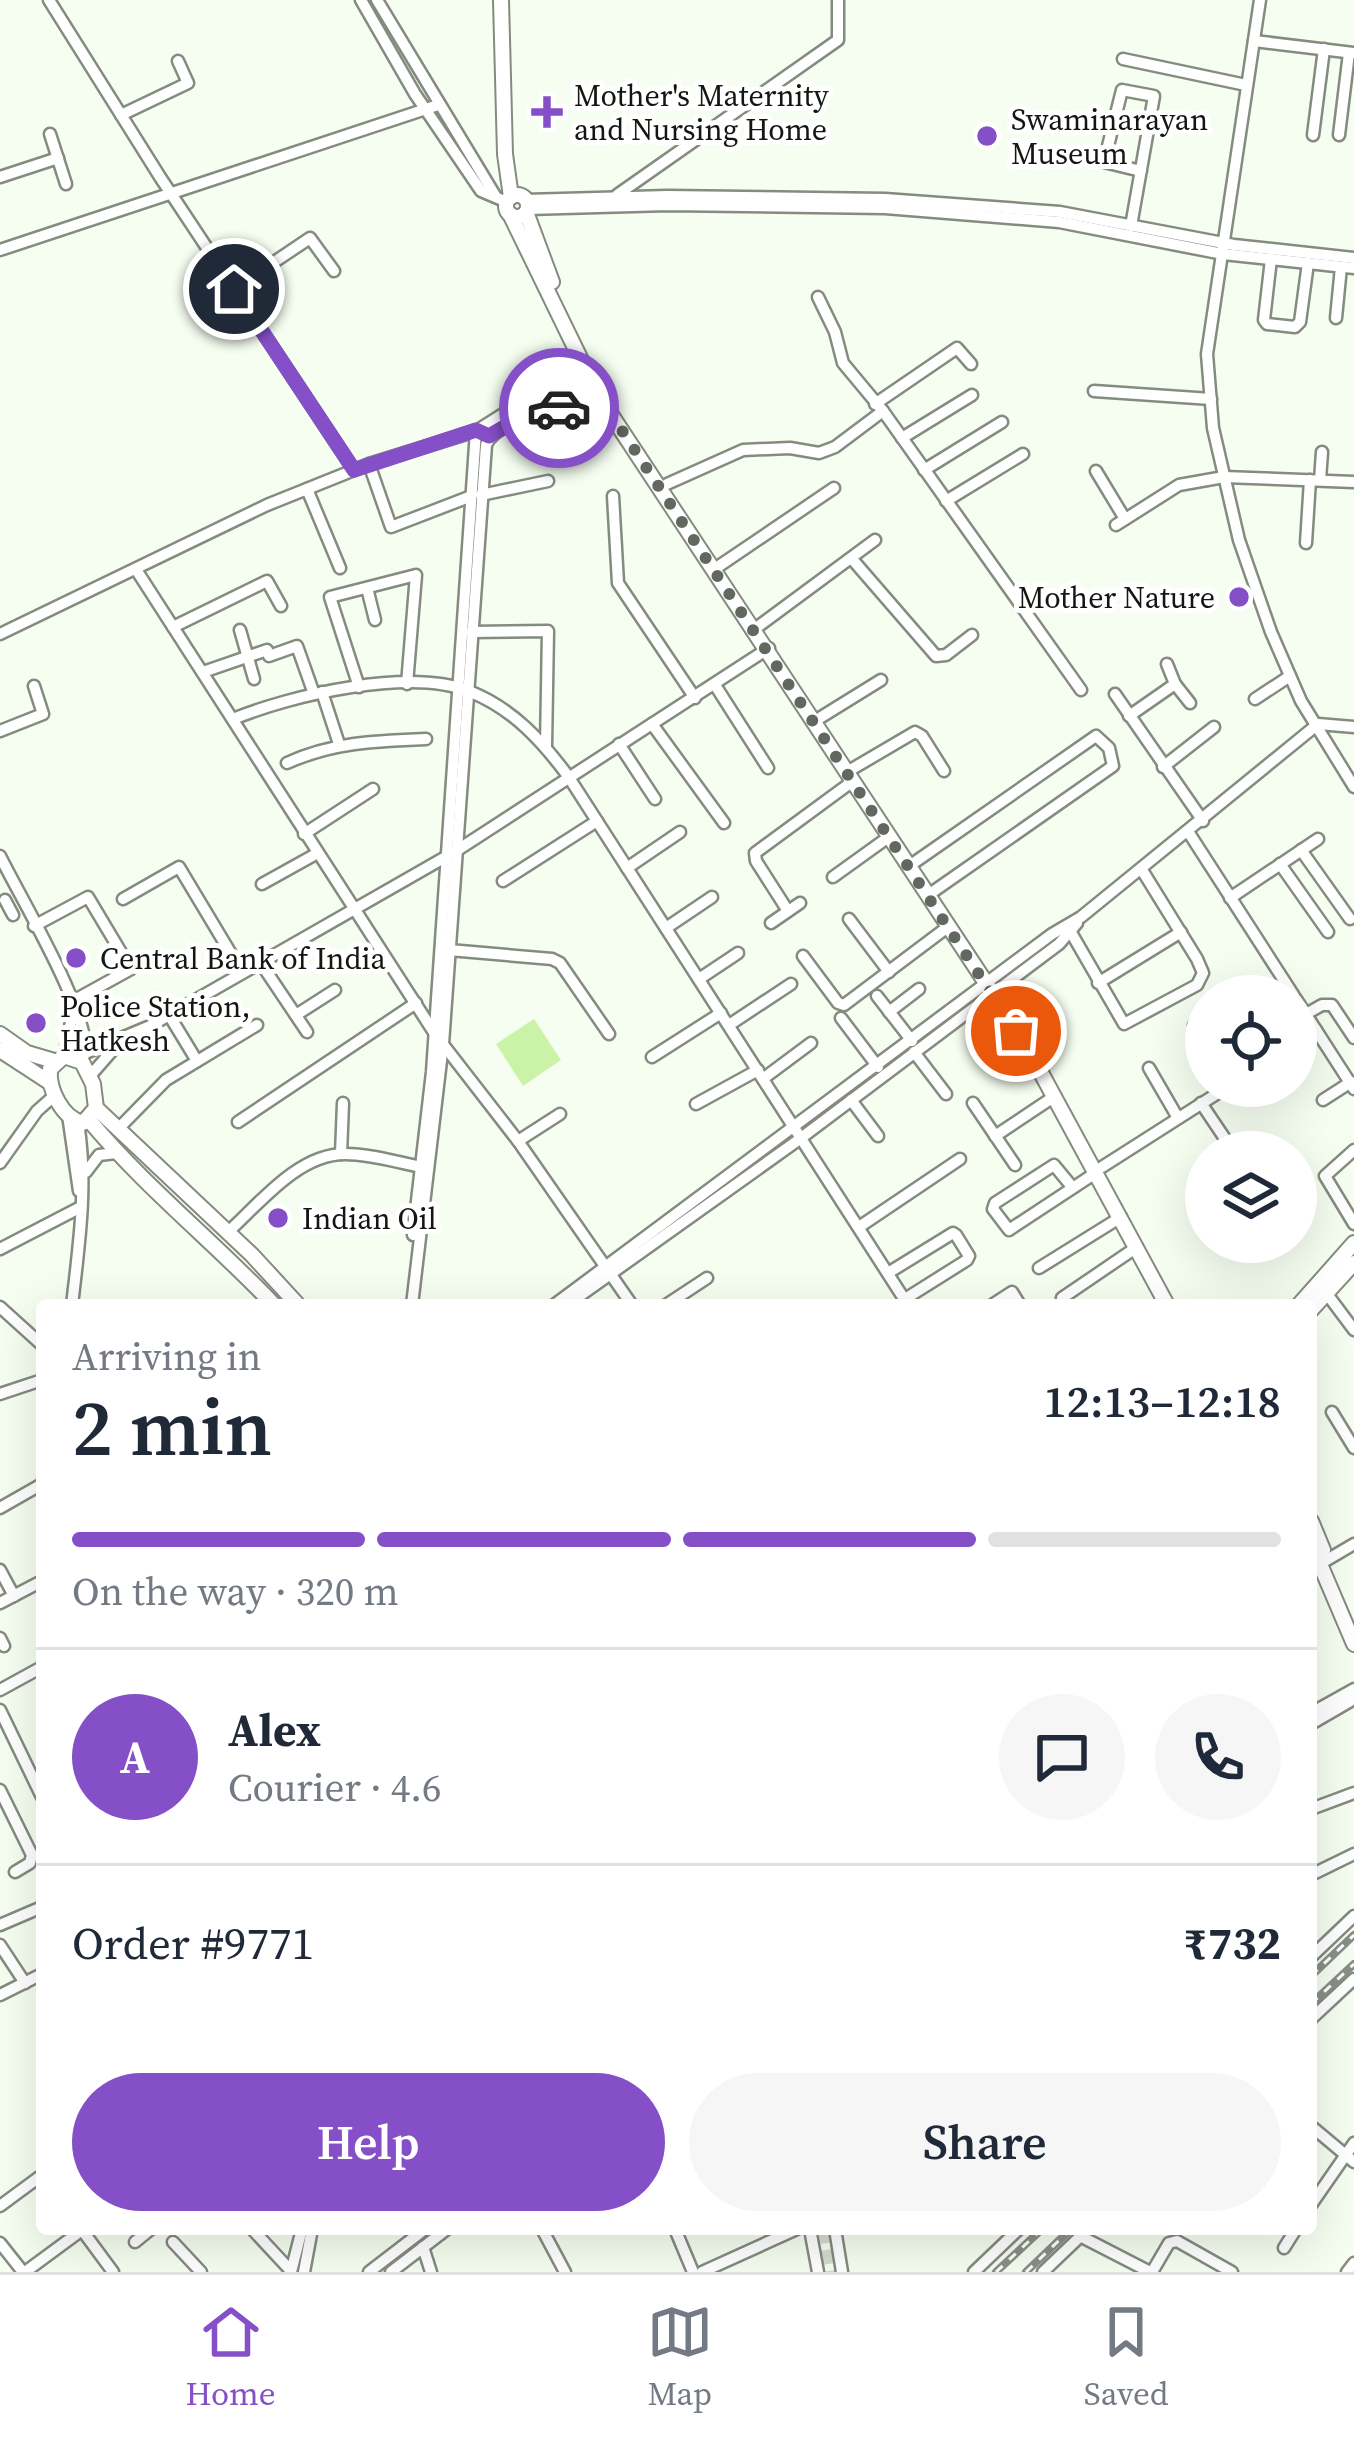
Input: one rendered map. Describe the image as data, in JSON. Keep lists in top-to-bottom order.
{
  "places": {
    "health": ["Mother's Maternity and Nursing Home"],
    "other": [
      "Swaminarayan Museum",
      "Mother Nature",
      "Central Bank of India",
      "Police Station, Hatkesh",
      "Indian Oil"
    ]
  },
  "page": {
    "heading": ["2 min", "Arriving in", "12:13–12:18"],
    "panel": [
      "Alex",
      "Courier · 4.6",
      "Order #9771",
      "₹732"
    ],
    "bar": "On the way · 320 m",
    "round": "A",
    "buttons": ["Help", "Share"],
    "tabs": ["Home", "Map", "Saved"]
  }
}
